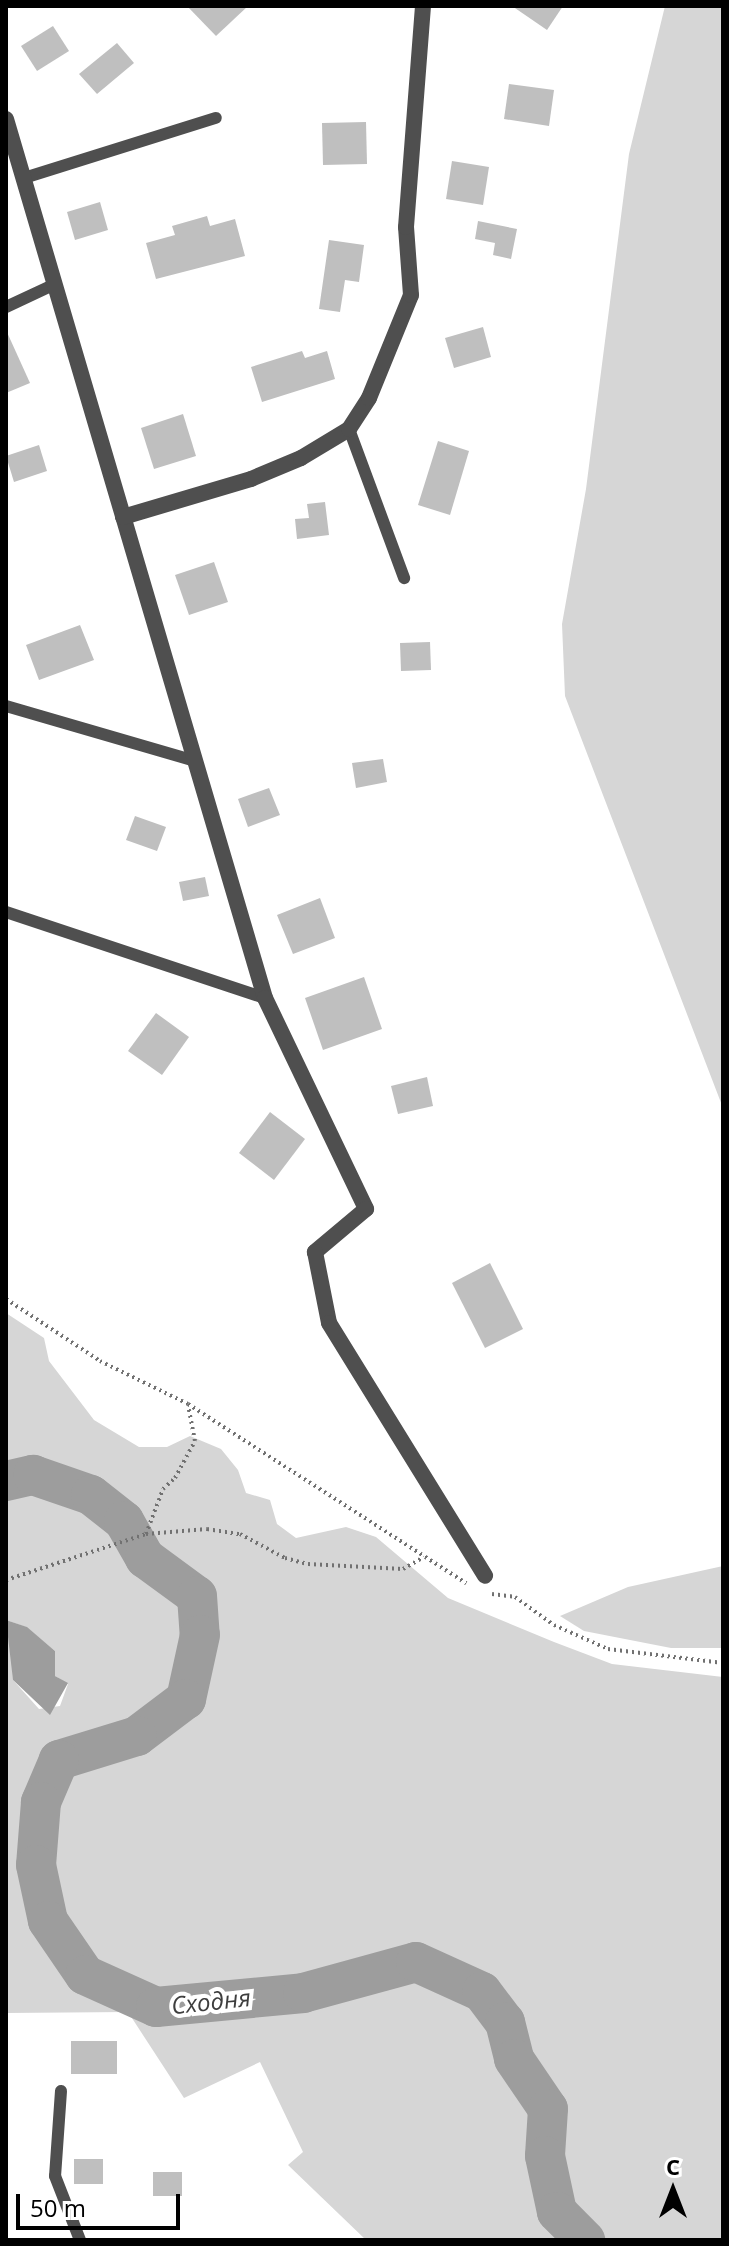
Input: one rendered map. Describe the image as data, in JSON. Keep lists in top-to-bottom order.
{
  "water": ["Сходня"],
  "scale_bar": "50 m",
  "north": "top"
}
